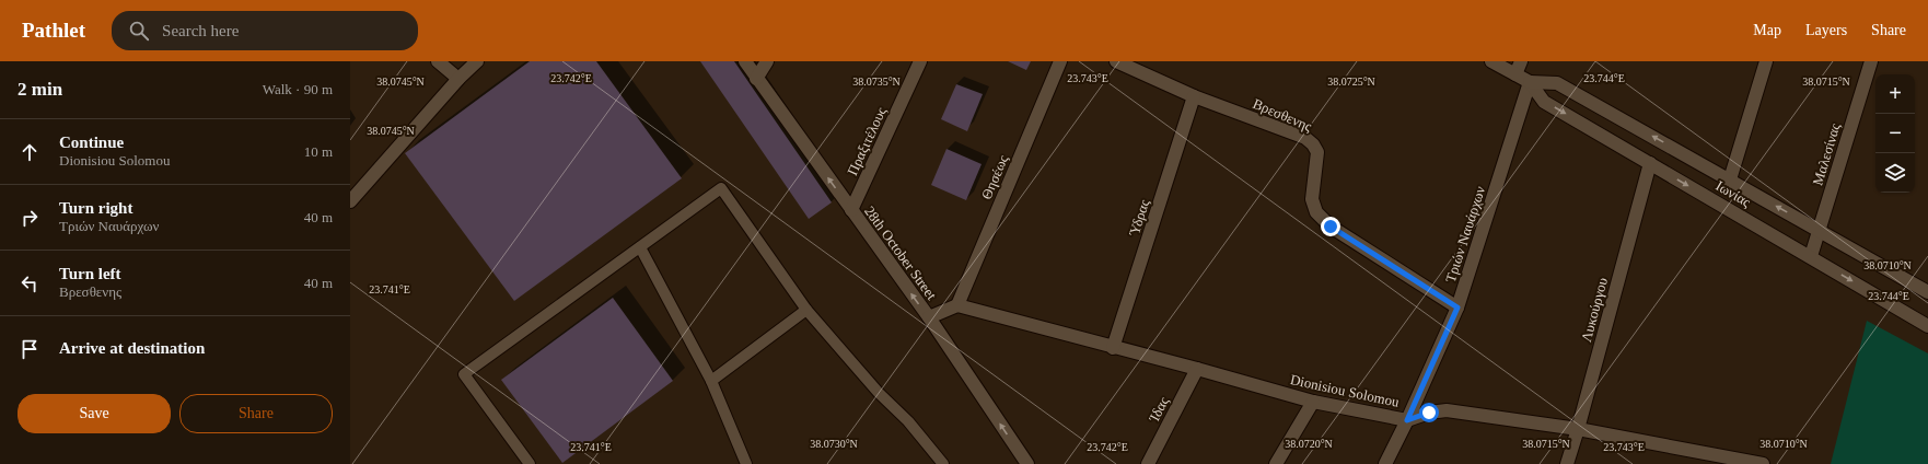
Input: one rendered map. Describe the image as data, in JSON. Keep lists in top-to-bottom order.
{
  "streets": {
    "street": [
      "Βρεσθενης",
      "Πραξιτέλους",
      "Μαλεσίνας",
      "Θησέως",
      "Ιωνίας",
      "Ύδρας",
      "Τριών Ναυάρχων",
      "28th October Street",
      "Λυκούργου",
      "Dionisiou Solomou",
      "Ίδας"
    ]
  },
  "crossings": [
    ["Βρεσθενης", "Ύδρας"],
    ["Βρεσθενης", "Τριών Ναυάρχων"],
    ["Πραξιτέλους", "28th October Street"],
    ["Μαλεσίνας", "Ιωνίας"],
    ["Θησέως", "Dionisiou Solomou"],
    ["Ιωνίας", "Τριών Ναυάρχων"],
    ["Ιωνίας", "Λυκούργου"],
    ["Ύδρας", "Dionisiou Solomou"],
    ["Τριών Ναυάρχων", "Dionisiou Solomou"],
    ["Λυκούργου", "Dionisiou Solomou"],
    ["Dionisiou Solomou", "Ίδας"]
  ],
  "one_way": ["28th October Street"],
  "page": {
    "header": "Pathlet",
    "search": "Search here",
    "nav": ["Map", "Layers", "Share"],
    "heading": ["2 min", "Walk · 90 m"],
    "map_buttons": ["+", "−"],
    "list": [
      ["Continue", "Dionisiou Solomou", "10 m"],
      ["Turn right", "Τριών Ναυάρχων", "40 m"],
      ["Turn left", "Βρεσθενης", "40 m"],
      "Arrive at destination"
    ],
    "buttons": ["Save", "Share"]
  },
  "coordinates": [
    "23.743°E",
    "23.742°E",
    "23.744°E",
    "38.0715°N",
    "38.0745°N",
    "38.0735°N",
    "38.0725°N",
    "38.0710°N",
    "23.741°E",
    "38.0730°N",
    "38.0720°N"
  ]
}
